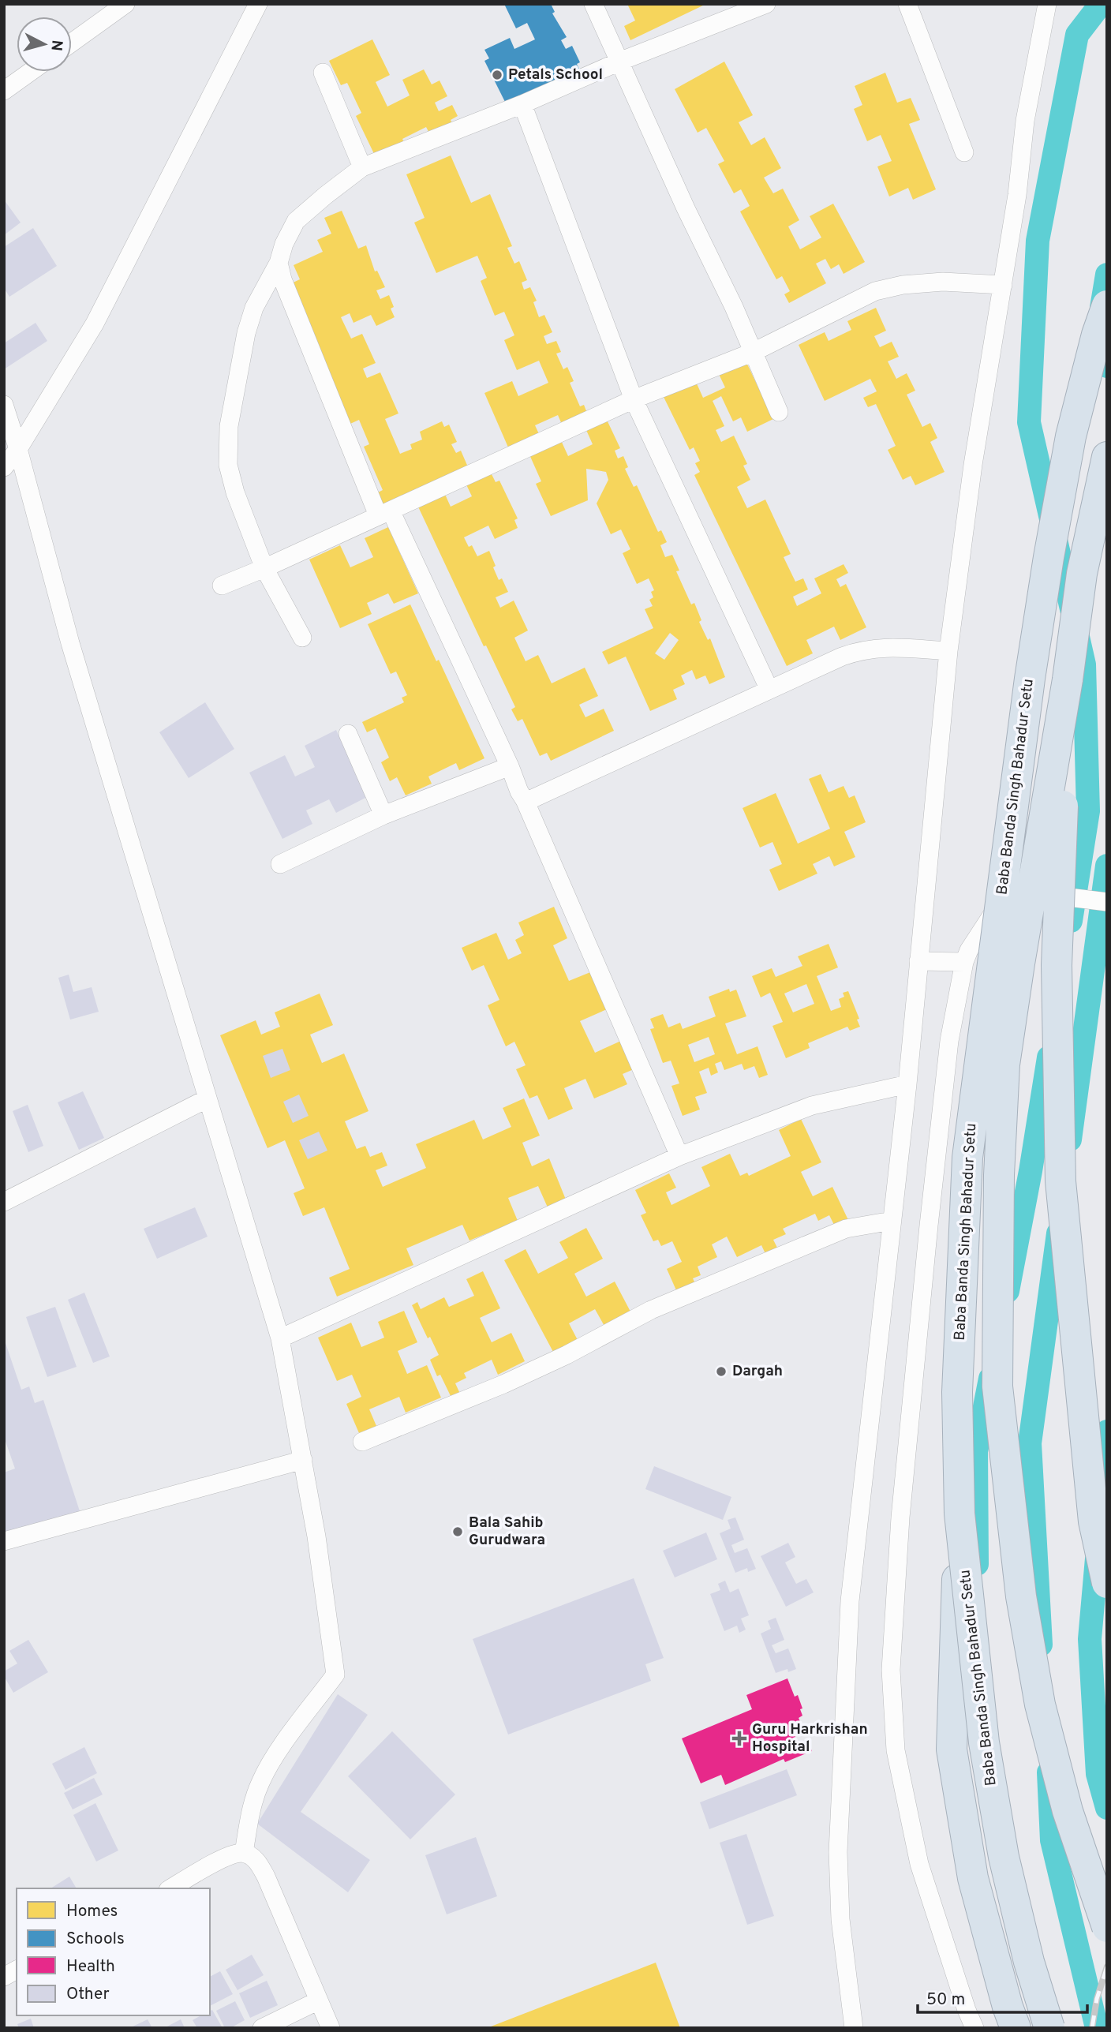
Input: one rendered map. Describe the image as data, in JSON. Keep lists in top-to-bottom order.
{
  "streets": {
    "highway": ["Baba Banda Singh Bahadur Setu"]
  },
  "places": {
    "other": ["Petals School", "Dargah", "Bala Sahib Gurudwara"],
    "health": ["Guru Harkrishan Hospital"]
  },
  "legend": [
    "Homes",
    "Schools",
    "Health",
    "Other"
  ],
  "scale_bar": "50 m",
  "north": "right"
}
